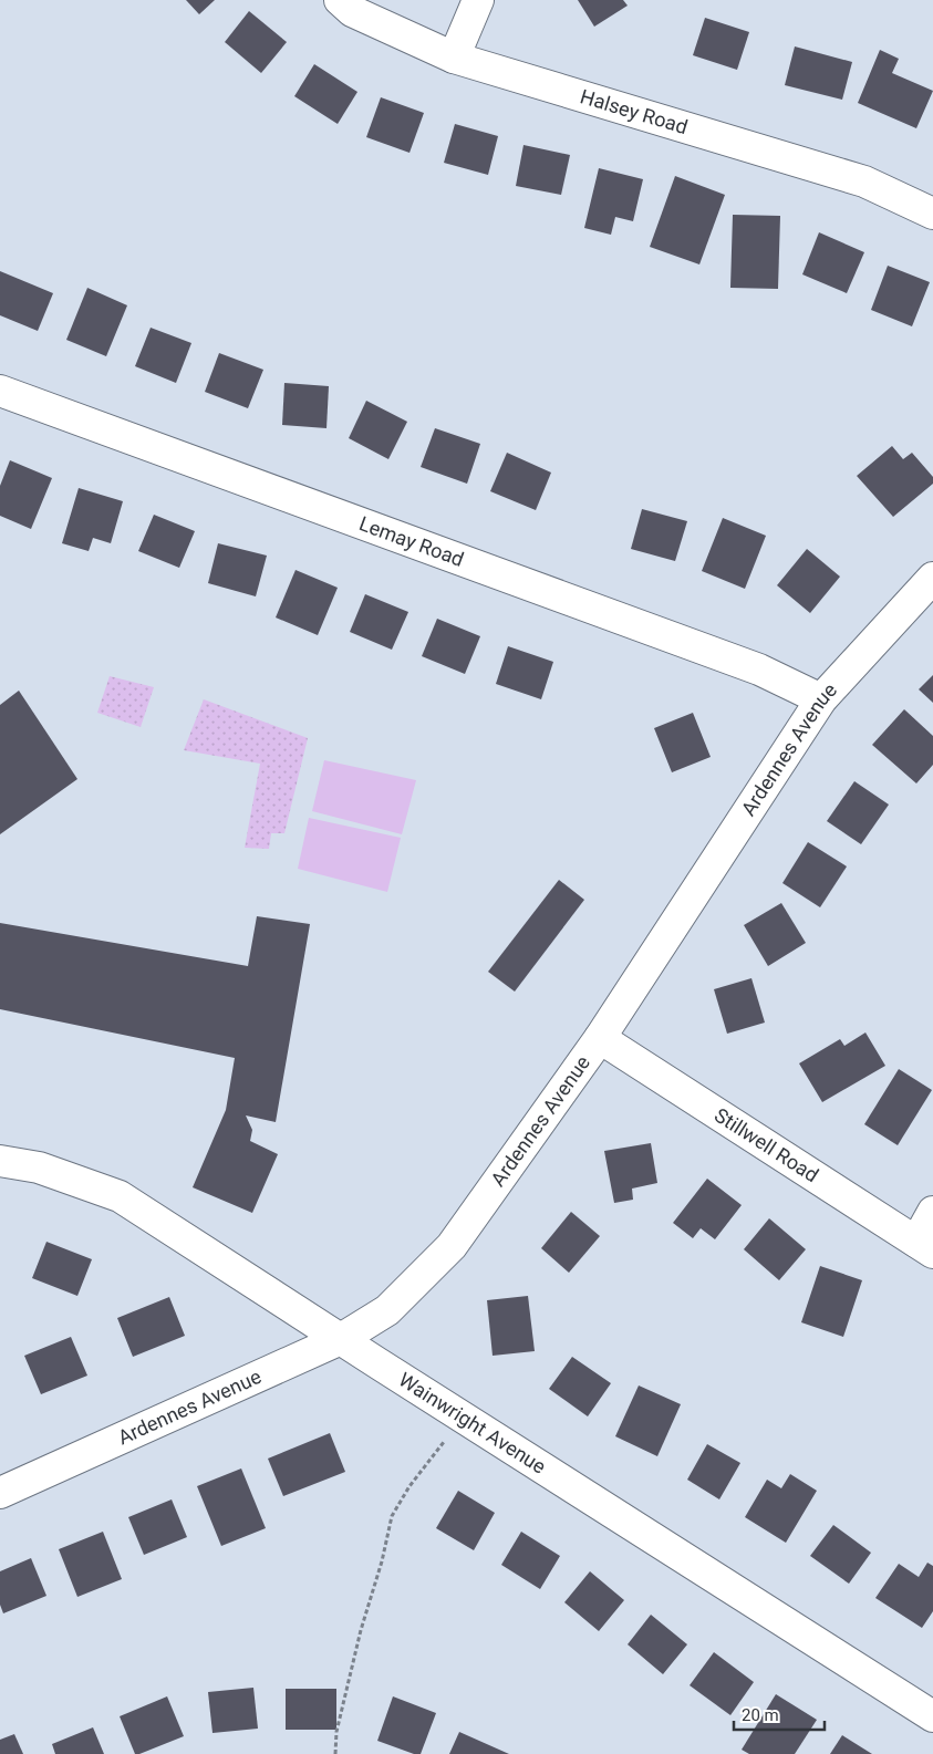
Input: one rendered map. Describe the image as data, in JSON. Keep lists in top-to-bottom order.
{
  "streets": {
    "street": [
      "Halsey Road",
      "Lemay Road",
      "Ardennes Avenue",
      "Stillwell Road",
      "Wainwright Avenue"
    ]
  },
  "crossings": [
    ["Lemay Road", "Ardennes Avenue"],
    ["Ardennes Avenue", "Stillwell Road"],
    ["Ardennes Avenue", "Wainwright Avenue"]
  ],
  "scale_bar": "20 m"
}
